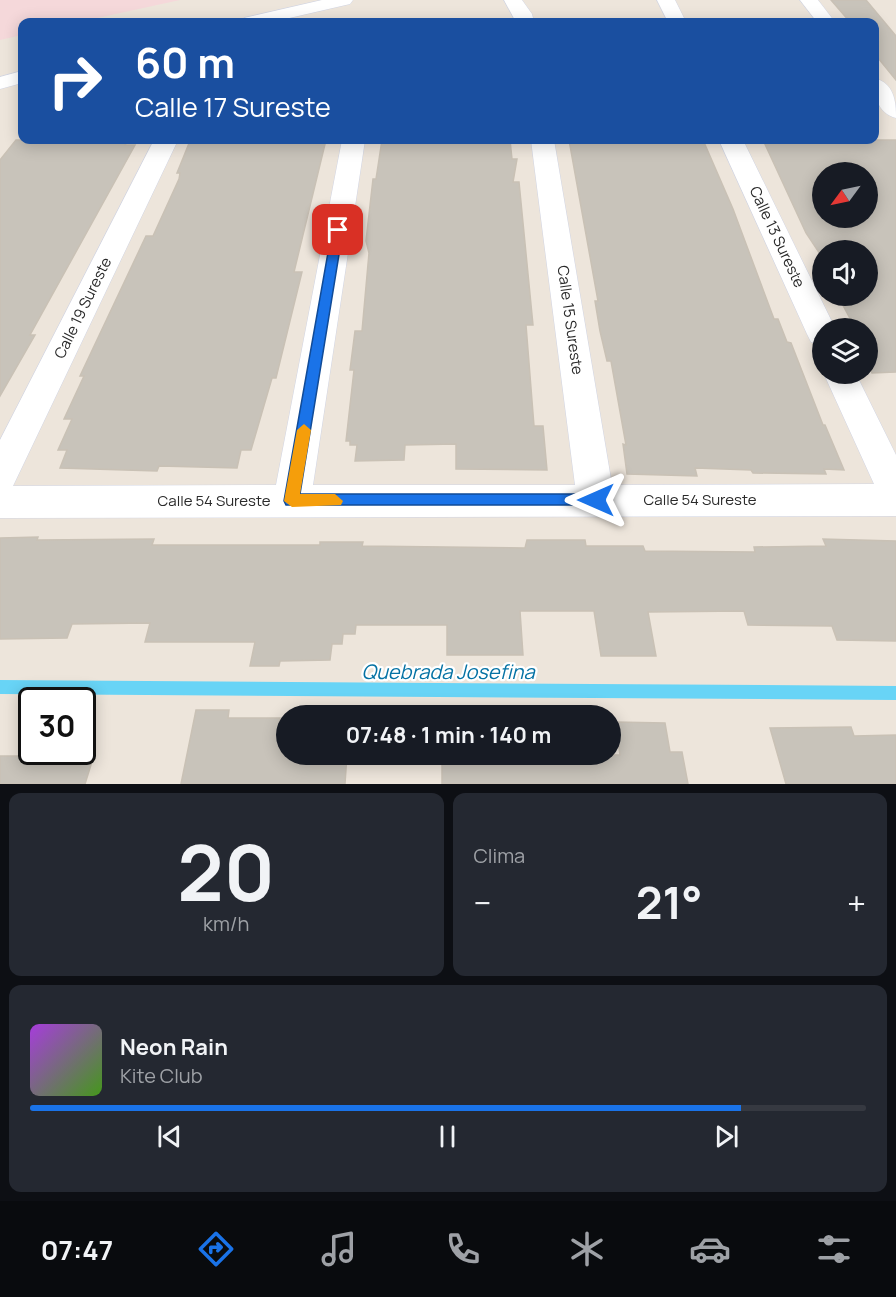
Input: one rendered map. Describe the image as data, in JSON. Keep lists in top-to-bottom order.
{
  "streets": {
    "street": [
      "Calle 13 Sureste",
      "Calle 19 Sureste",
      "Calle 15 Sureste",
      "Calle 54 Sureste"
    ]
  },
  "crossings": [
    ["Calle 15 Sureste", "Calle 54 Sureste"]
  ],
  "water": ["Quebrada Josefina"],
  "north": "bottom left",
  "page": {
    "turn": ["60 m", "Calle 17 Sureste"],
    "limit": "30",
    "trip": "07:48 · 1 min · 140 m",
    "tile": [
      ["20", "km/h"],
      "Clima"
    ],
    "heat": ["−", "21°", "+"],
    "song": ["Neon Rain", "Kite Club"],
    "tabs": "07:47"
  }
}
